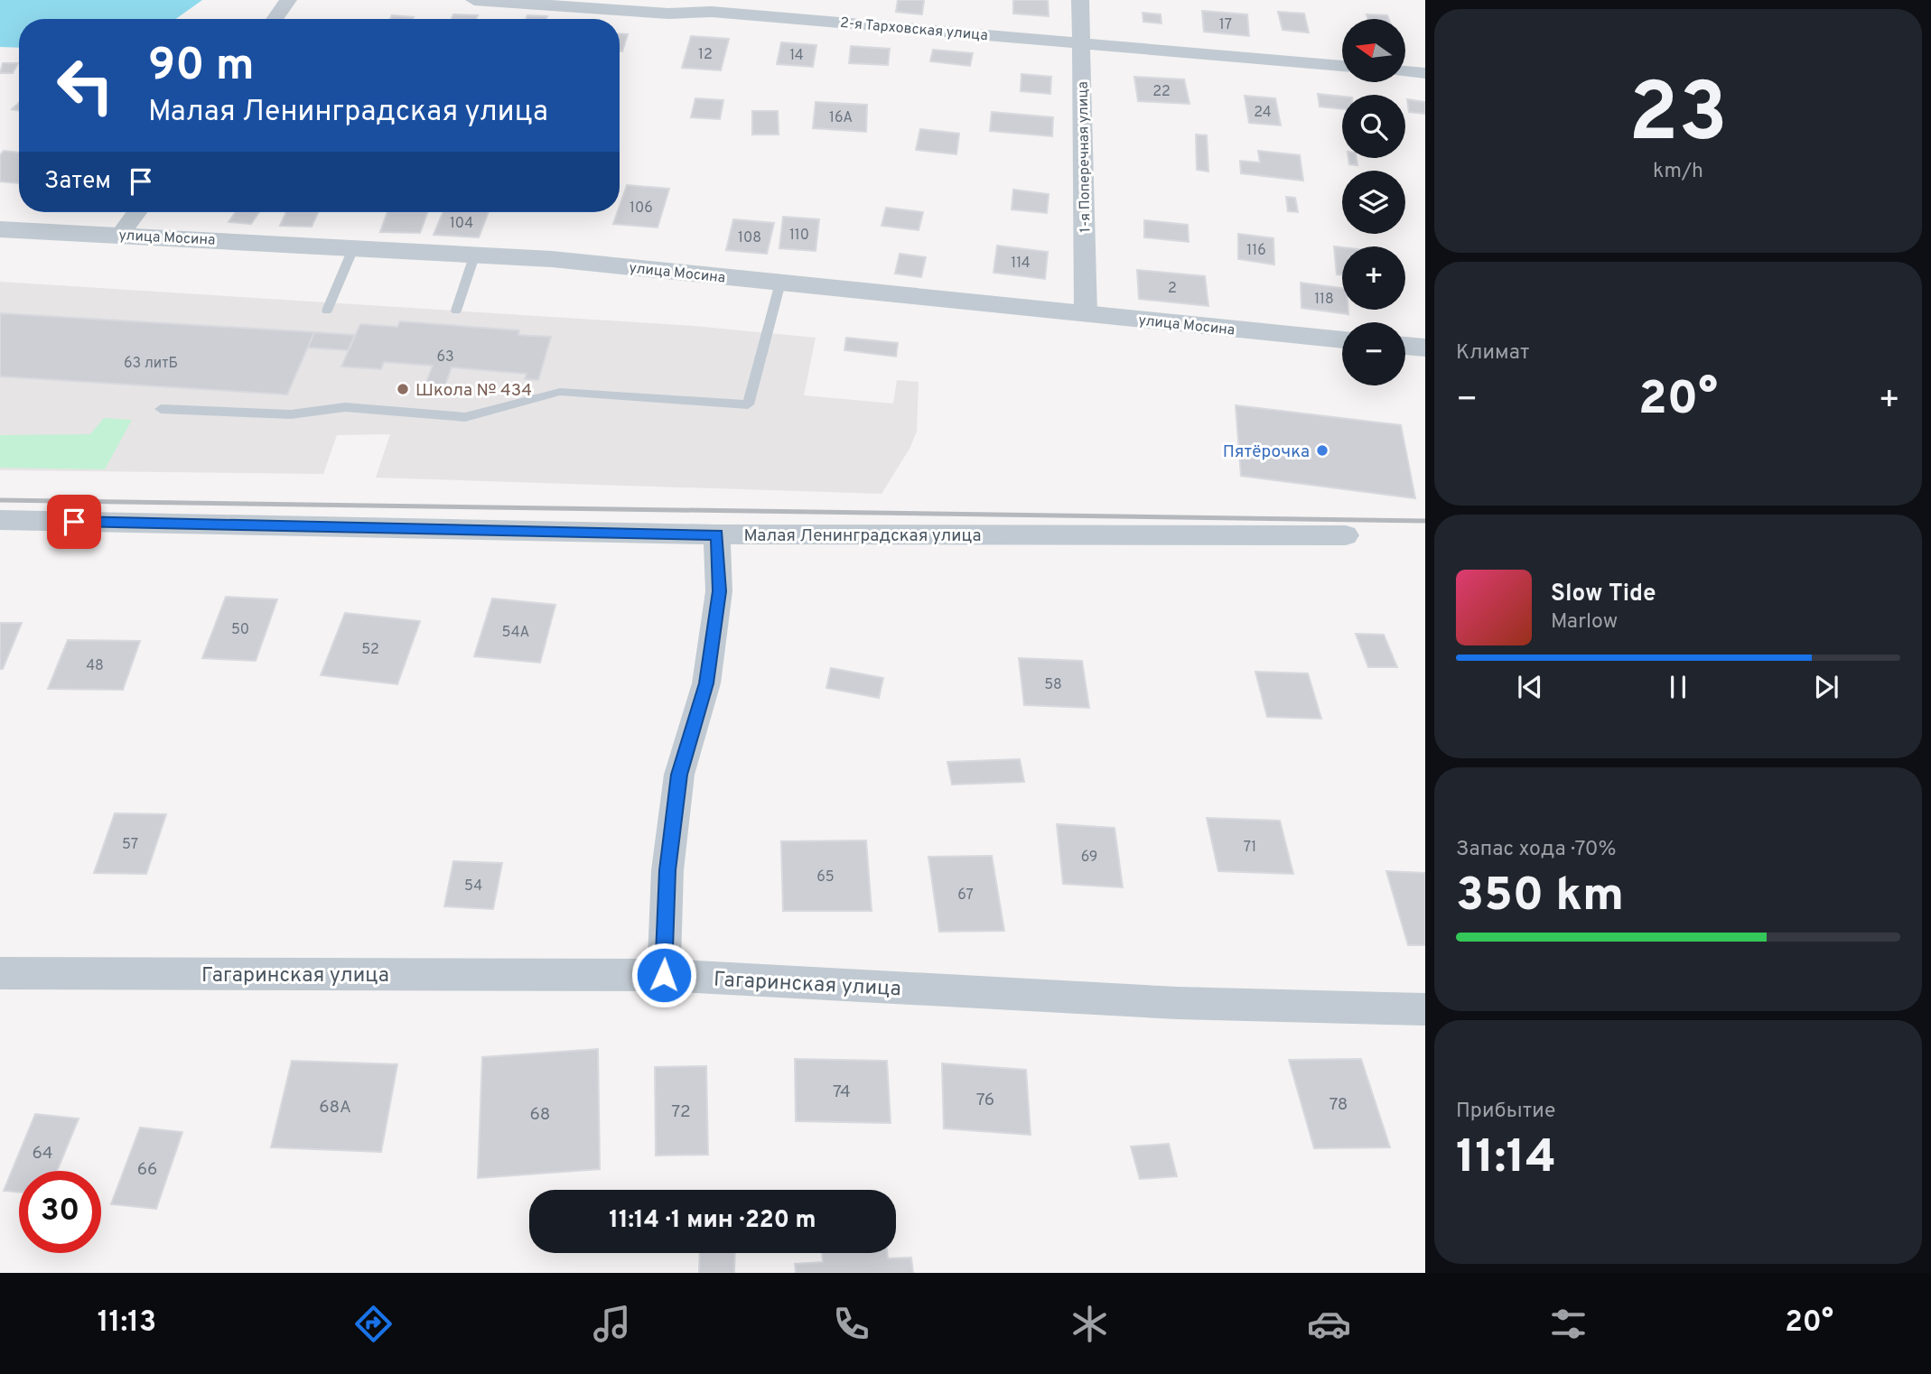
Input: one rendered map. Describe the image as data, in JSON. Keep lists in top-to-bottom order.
{
  "streets": {
    "street": [
      "2-я Тарховская улица",
      "1-я Поперечная улица",
      "улица Мосина",
      "Малая Ленинградская улица",
      "Гагаринская улица"
    ]
  },
  "crossings": [
    ["2-я Тарховская улица", "1-я Поперечная улица"],
    ["1-я Поперечная улица", "улица Мосина"]
  ],
  "places": ["Школа № 434", "Пятёрочка"],
  "house_numbers": [
    "17",
    "12",
    "14",
    "22",
    "24",
    "16А",
    "106",
    "104",
    "110",
    "108",
    "116",
    "114",
    "2",
    "118",
    "63",
    "63 литБ",
    "50",
    "54А",
    "52",
    "48",
    "58",
    "57",
    "71",
    "69",
    "65",
    "54",
    "67",
    "74",
    "76",
    "78",
    "68А",
    "72",
    "68",
    "64",
    "66"
  ],
  "north": "left",
  "page": {
    "tile": [
      ["23", "km/h"],
      "Климат",
      ["Запас хода · 70%", "350 km"],
      ["Прибытие", "11:14"]
    ],
    "map_buttons": ["+", "−"],
    "turn": ["90 m", "Малая Ленинградская улица"],
    "then": "Затем",
    "heat": ["−", "20°", "+"],
    "song": ["Slow Tide", "Marlow"],
    "limit": "30",
    "trip": "11:14 · 1 мин · 220 m",
    "tabs": ["11:13", "20°"]
  }
}
